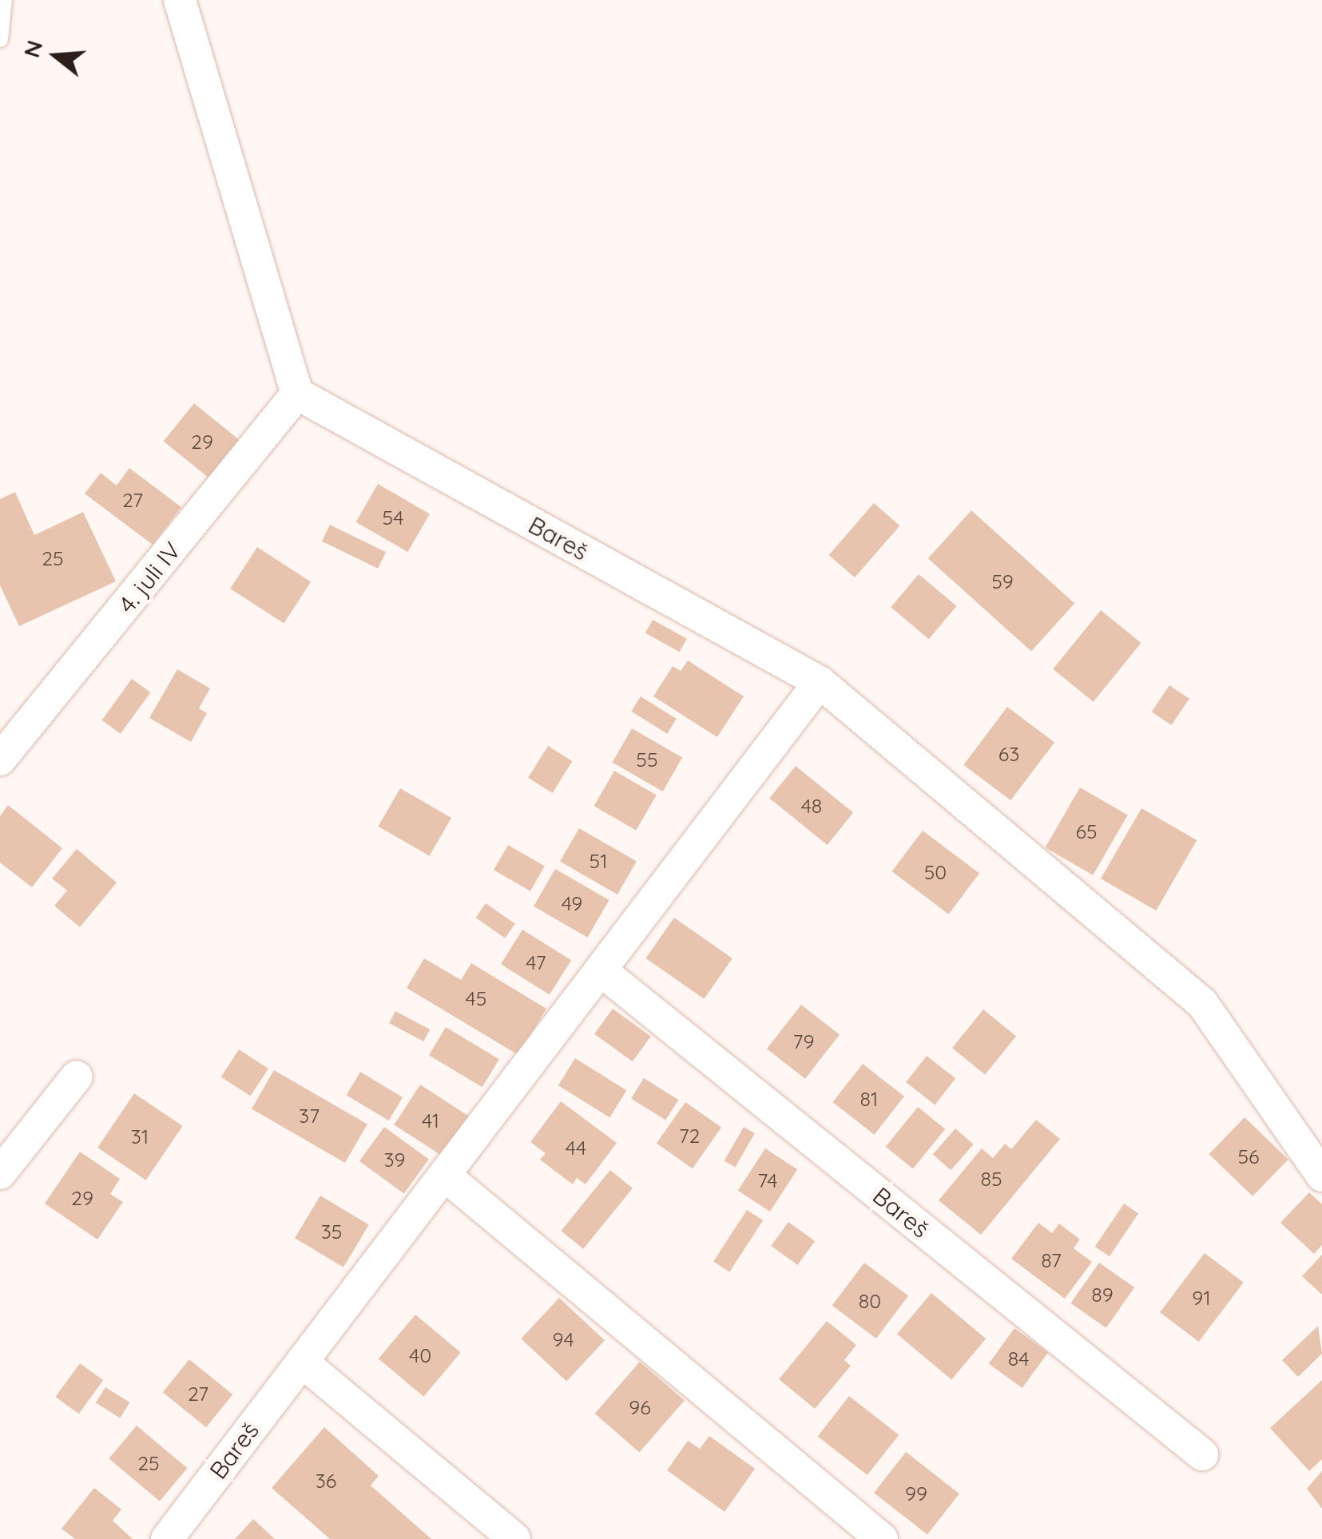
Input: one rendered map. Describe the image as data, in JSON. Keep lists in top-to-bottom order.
{
  "streets": {
    "street": ["Bareš", "4. juli IV"]
  },
  "crossings": [
    ["Bareš", "4. juli IV"]
  ],
  "house_numbers": [
    "29",
    "27",
    "54",
    "25",
    "59",
    "63",
    "55",
    "48",
    "65",
    "51",
    "50",
    "49",
    "47",
    "45",
    "79",
    "81",
    "37",
    "41",
    "72",
    "31",
    "44",
    "56",
    "39",
    "85",
    "74",
    "29",
    "35",
    "87",
    "89",
    "91",
    "80",
    "94",
    "40",
    "84",
    "27",
    "96",
    "25",
    "36",
    "99"
  ],
  "north": "left"
}
